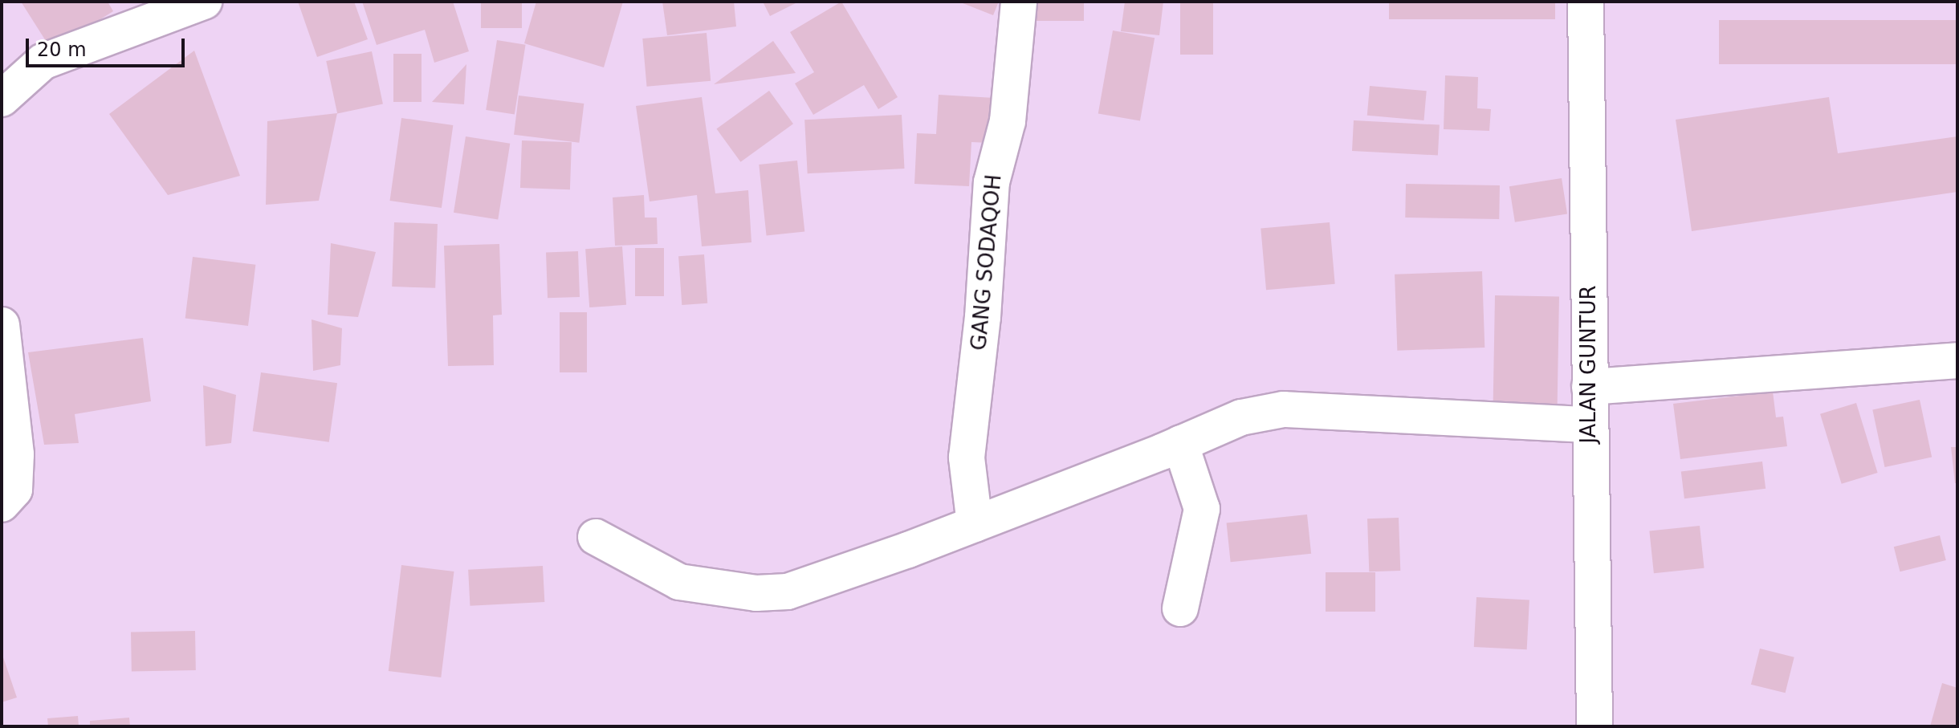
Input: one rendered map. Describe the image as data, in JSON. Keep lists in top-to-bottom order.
{
  "streets": {
    "street": ["GANG SODAQOH", "JALAN GUNTUR"]
  },
  "scale_bar": "20 m"
}
